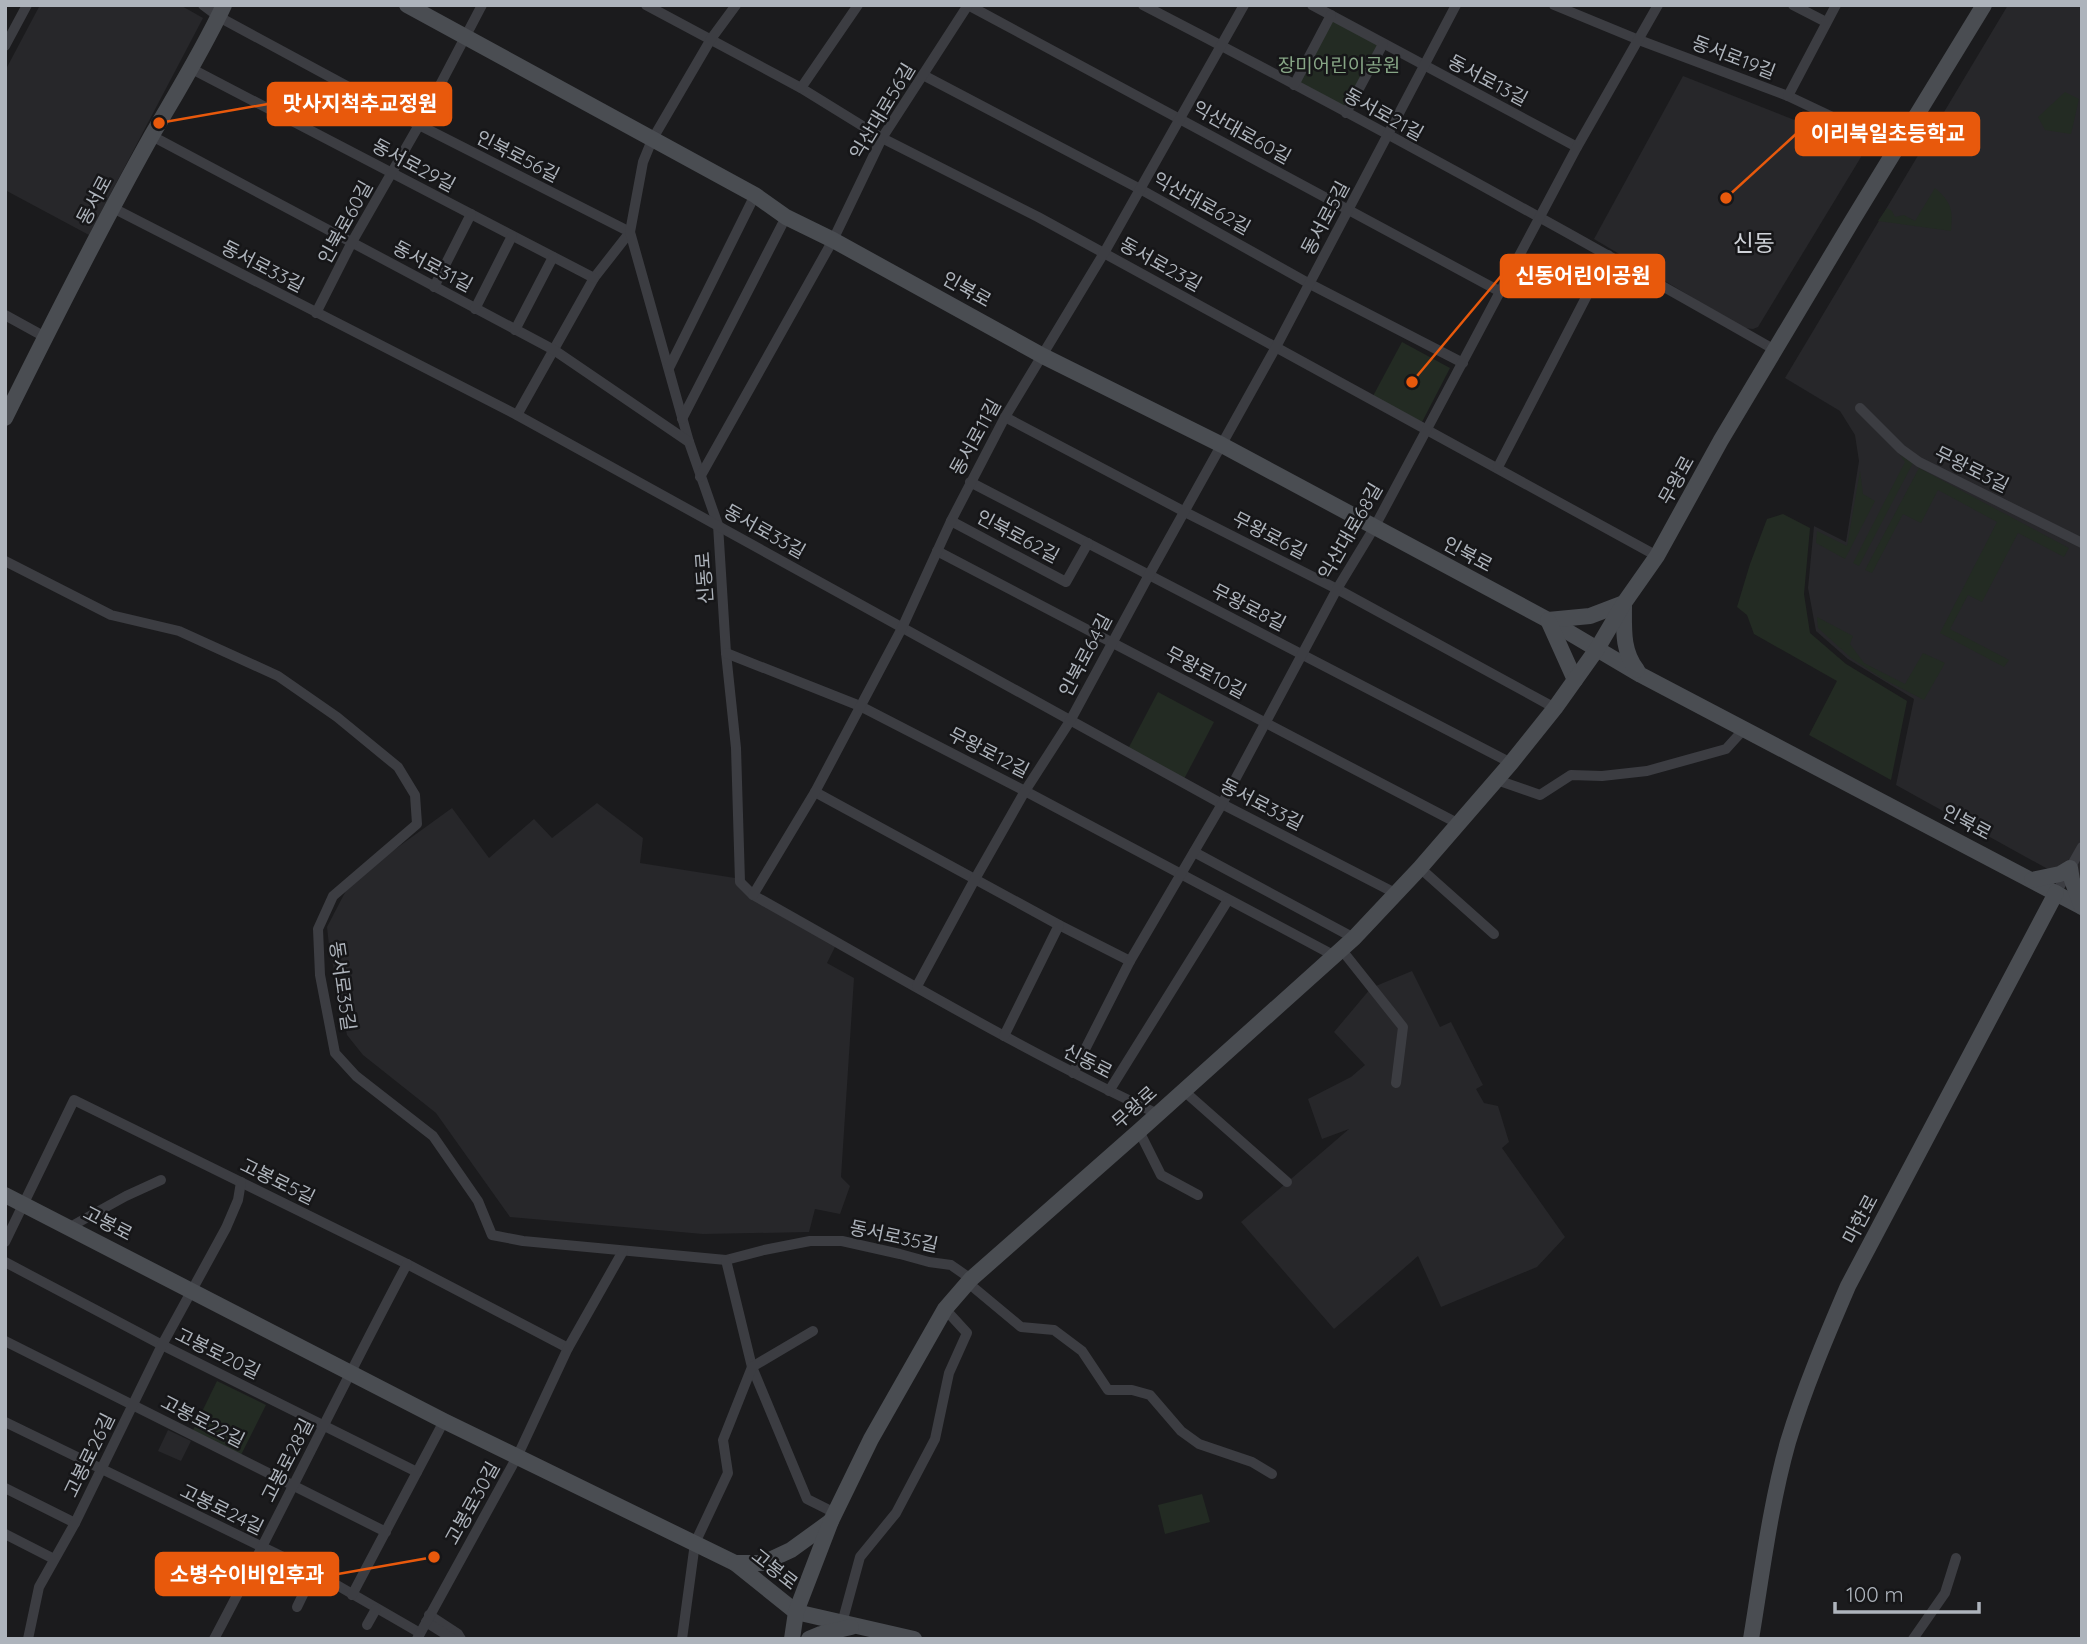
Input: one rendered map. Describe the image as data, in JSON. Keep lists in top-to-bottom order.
{
  "streets": {
    "street": [
      "동서로19길",
      "동서로13길",
      "익산대로56길",
      "동서로21길",
      "익산대로60길",
      "인북로56길",
      "동서로29길",
      "동서로",
      "익산대로62길",
      "동서로5길",
      "인북로60길",
      "동서로23길",
      "동서로33길",
      "동서로31길",
      "인북로",
      "동서로11길",
      "무왕로3길",
      "무왕로",
      "익산대로68길",
      "무왕로6길",
      "인북로62길",
      "신동로",
      "무왕로8길",
      "인북로64길",
      "무왕로10길",
      "무왕로12길",
      "동서로35길",
      "고봉로5길",
      "마한로",
      "고봉로",
      "고봉로20길",
      "고봉로22길",
      "고봉로26길",
      "고봉로28길",
      "고봉로30길",
      "고봉로24길"
    ]
  },
  "crossings": [
    ["동서로19길", "무왕로"],
    ["동서로19길", "익산대로68길"],
    ["동서로13길", "동서로5길"],
    ["동서로13길", "익산대로68길"],
    ["익산대로56길", "익산대로60길"],
    ["익산대로56길", "익산대로62길"],
    ["익산대로56길", "동서로23길"],
    ["익산대로56길", "인북로"],
    ["동서로21길", "동서로5길"],
    ["동서로21길", "동서로11길"],
    ["동서로21길", "무왕로"],
    ["동서로21길", "익산대로68길"],
    ["익산대로60길", "동서로5길"],
    ["익산대로60길", "동서로11길"],
    ["익산대로60길", "익산대로68길"],
    ["인북로56길", "동서로"],
    ["인북로56길", "인북로60길"],
    ["인북로56길", "신동로"],
    ["동서로29길", "동서로"],
    ["동서로29길", "인북로60길"],
    ["동서로29길", "동서로31길"],
    ["동서로", "동서로33길"],
    ["동서로", "동서로31길"],
    ["익산대로62길", "동서로5길"],
    ["익산대로62길", "동서로11길"],
    ["익산대로62길", "익산대로68길"],
    ["동서로5길", "동서로23길"],
    ["동서로5길", "인북로"],
    ["동서로5길", "인북로64길"],
    ["인북로60길", "동서로33길"],
    ["인북로60길", "동서로31길"],
    ["인북로60길", "인북로"],
    ["동서로23길", "동서로11길"],
    ["동서로23길", "무왕로"],
    ["동서로23길", "익산대로68길"],
    ["동서로23길", "신동로"],
    ["동서로33길", "동서로11길"],
    ["동서로33길", "무왕로"],
    ["동서로33길", "익산대로68길"],
    ["동서로33길", "신동로"],
    ["동서로33길", "인북로64길"],
    ["동서로31길", "신동로"],
    ["인북로", "동서로11길"],
    ["인북로", "무왕로"],
    ["인북로", "익산대로68길"],
    ["인북로", "신동로"],
    ["인북로", "인북로64길"],
    ["인북로", "마한로"],
    ["동서로11길", "무왕로6길"],
    ["동서로11길", "인북로62길"],
    ["동서로11길", "신동로"],
    ["동서로11길", "무왕로8길"],
    ["동서로11길", "무왕로10길"],
    ["동서로11길", "무왕로12길"],
    ["무왕로", "무왕로6길"],
    ["무왕로", "신동로"],
    ["무왕로", "무왕로8길"],
    ["무왕로", "무왕로10길"],
    ["무왕로", "무왕로12길"],
    ["무왕로", "동서로35길"],
    ["무왕로", "고봉로"],
    ["익산대로68길", "무왕로6길"],
    ["익산대로68길", "신동로"],
    ["익산대로68길", "무왕로8길"],
    ["익산대로68길", "무왕로10길"],
    ["익산대로68길", "무왕로12길"],
    ["무왕로6길", "인북로64길"],
    ["인북로62길", "무왕로8길"],
    ["신동로", "인북로64길"],
    ["신동로", "무왕로12길"],
    ["무왕로8길", "인북로64길"],
    ["인북로64길", "무왕로10길"],
    ["인북로64길", "무왕로12길"],
    ["고봉로5길", "고봉로"],
    ["고봉로", "고봉로26길"],
    ["고봉로", "고봉로28길"],
    ["고봉로", "고봉로30길"],
    ["고봉로20길", "고봉로26길"],
    ["고봉로20길", "고봉로28길"],
    ["고봉로22길", "고봉로26길"],
    ["고봉로22길", "고봉로28길"],
    ["고봉로26길", "고봉로24길"],
    ["고봉로28길", "고봉로24길"],
    ["고봉로30길", "고봉로24길"]
  ],
  "districts": ["신동"],
  "parks": ["장미어린이공원"],
  "places": [
    "맛사지척추교정원",
    "이리북일초등학교",
    "신동어린이공원",
    "소병수이비인후과"
  ],
  "scale_bar": "100 m"
}
